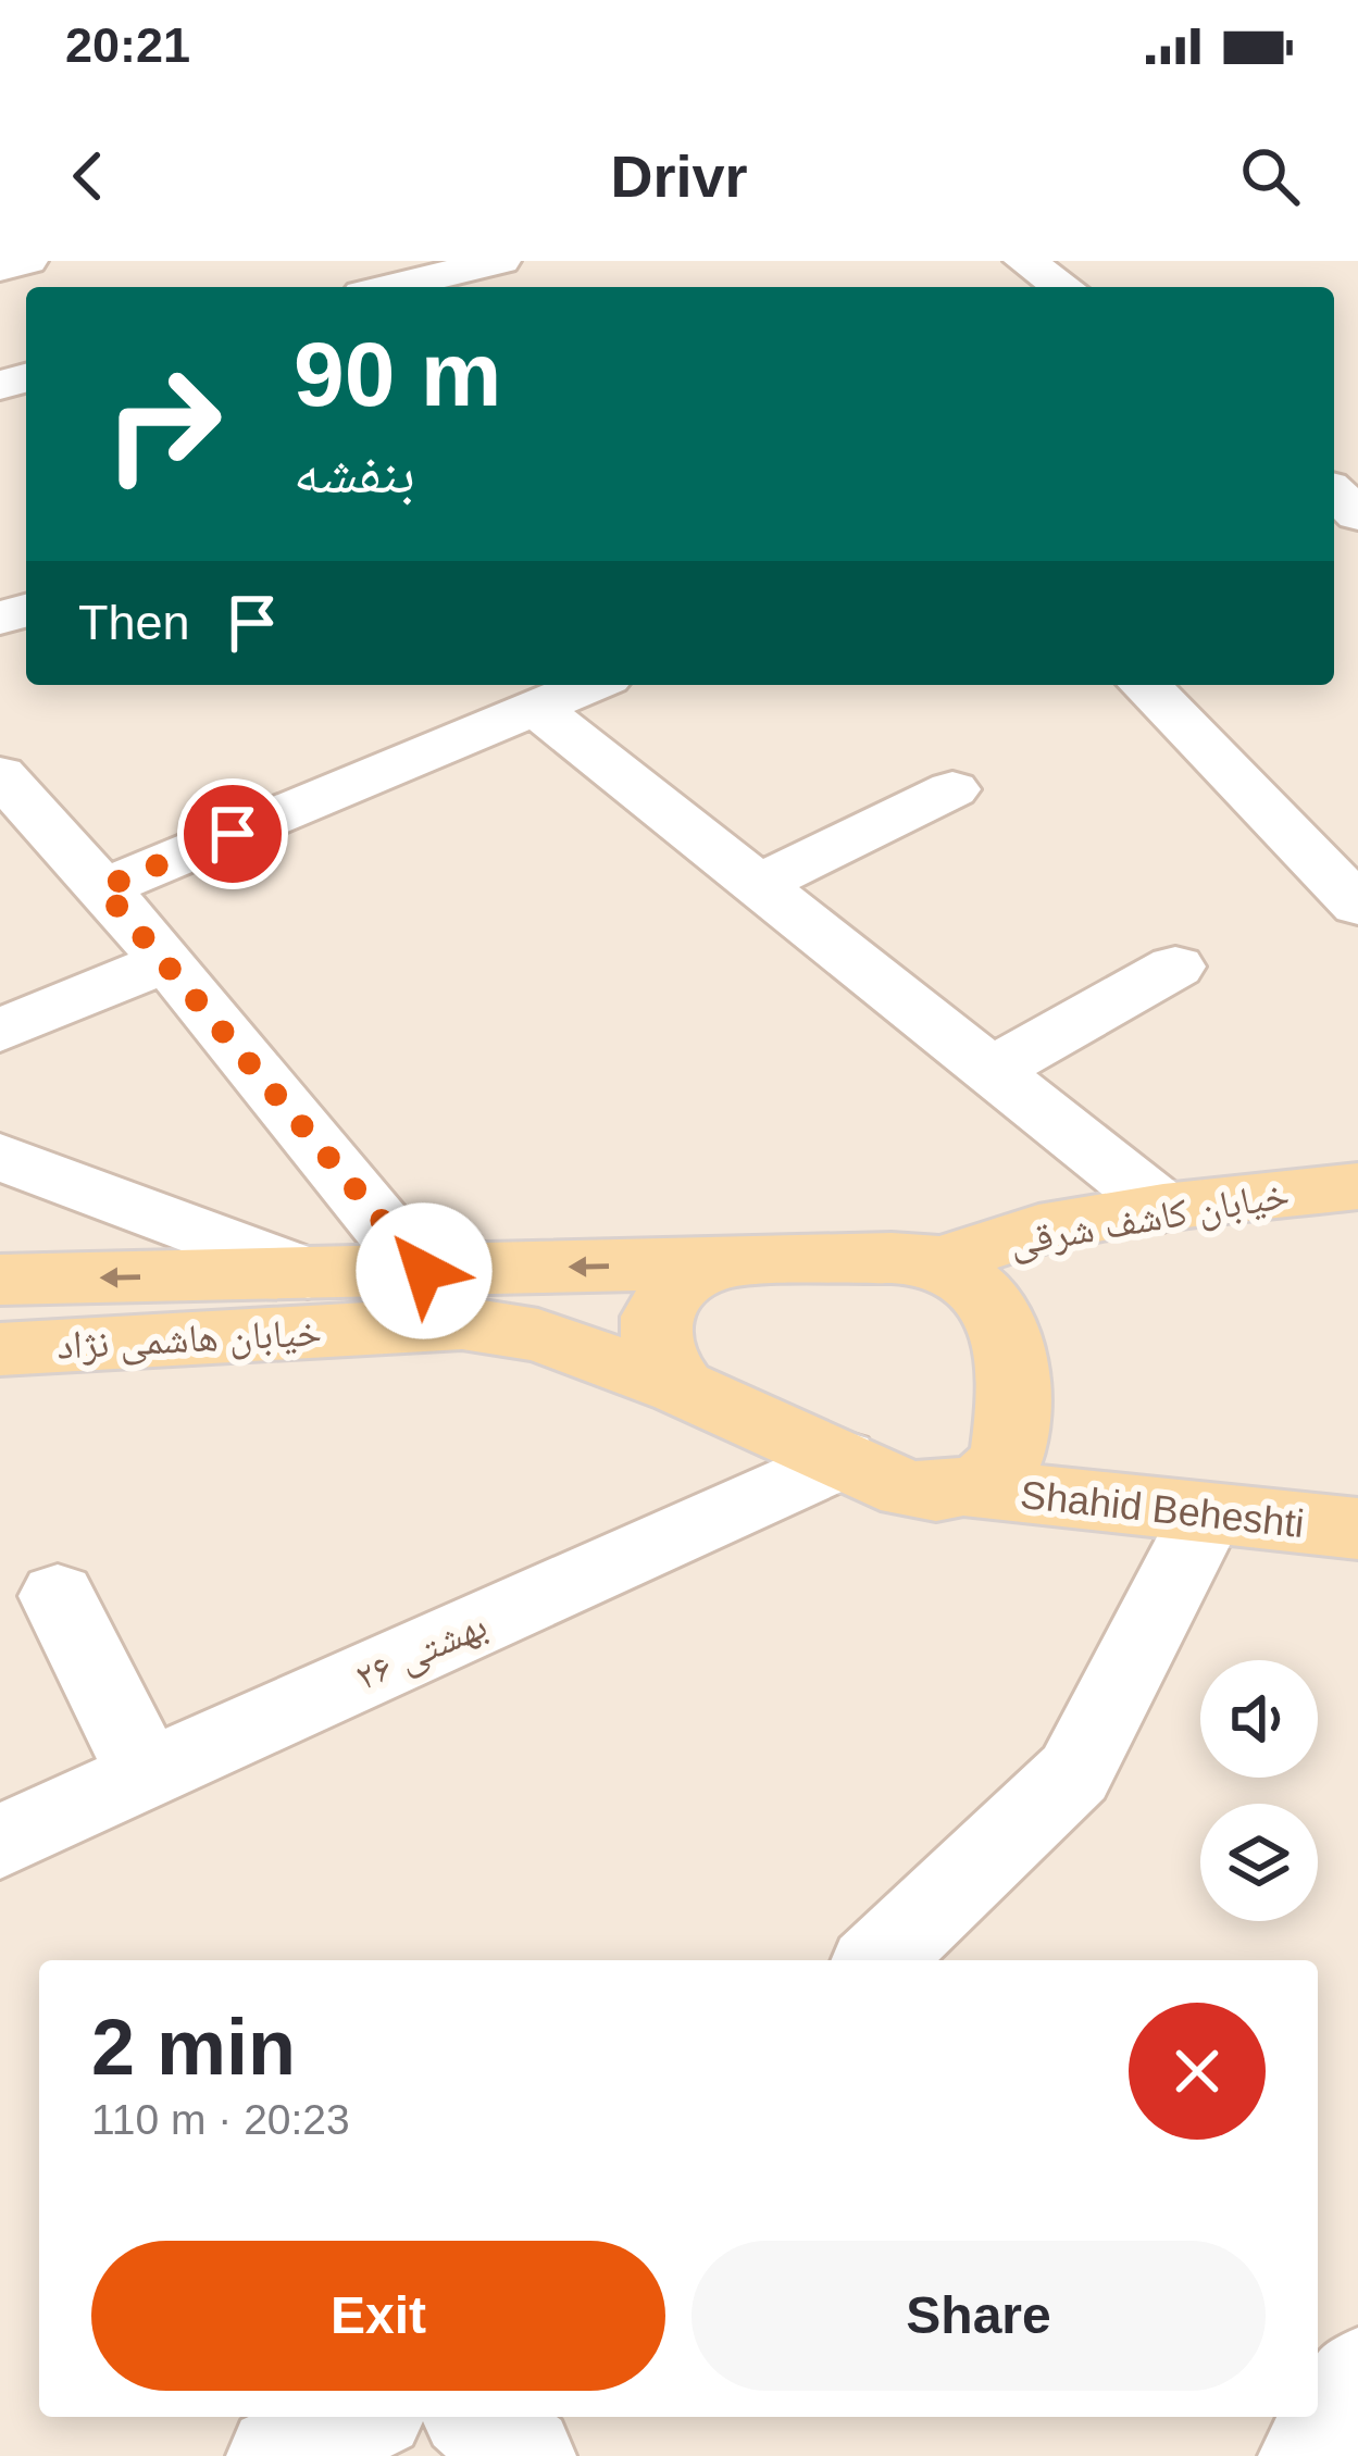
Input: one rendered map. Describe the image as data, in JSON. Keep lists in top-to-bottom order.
{
  "streets": {
    "main road": ["خیابان کاشف شرقی", "خیابان هاشمی نژاد", "Shahid Beheshti"],
    "street": ["بهشتی ۲۶"]
  },
  "crossings": [
    ["خیابان هاشمی نژاد", "Shahid Beheshti"],
    ["خیابان هاشمی نژاد", "بهشتی ۲۶"],
    ["Shahid Beheshti", "بهشتی ۲۶"]
  ],
  "page": {
    "status": "20:21",
    "header": "Drivr",
    "turn": ["90 m", "بنفشه"],
    "then": "Then",
    "heading": ["2 min", "110 m · 20:23"],
    "buttons": ["Exit", "Share"]
  }
}
